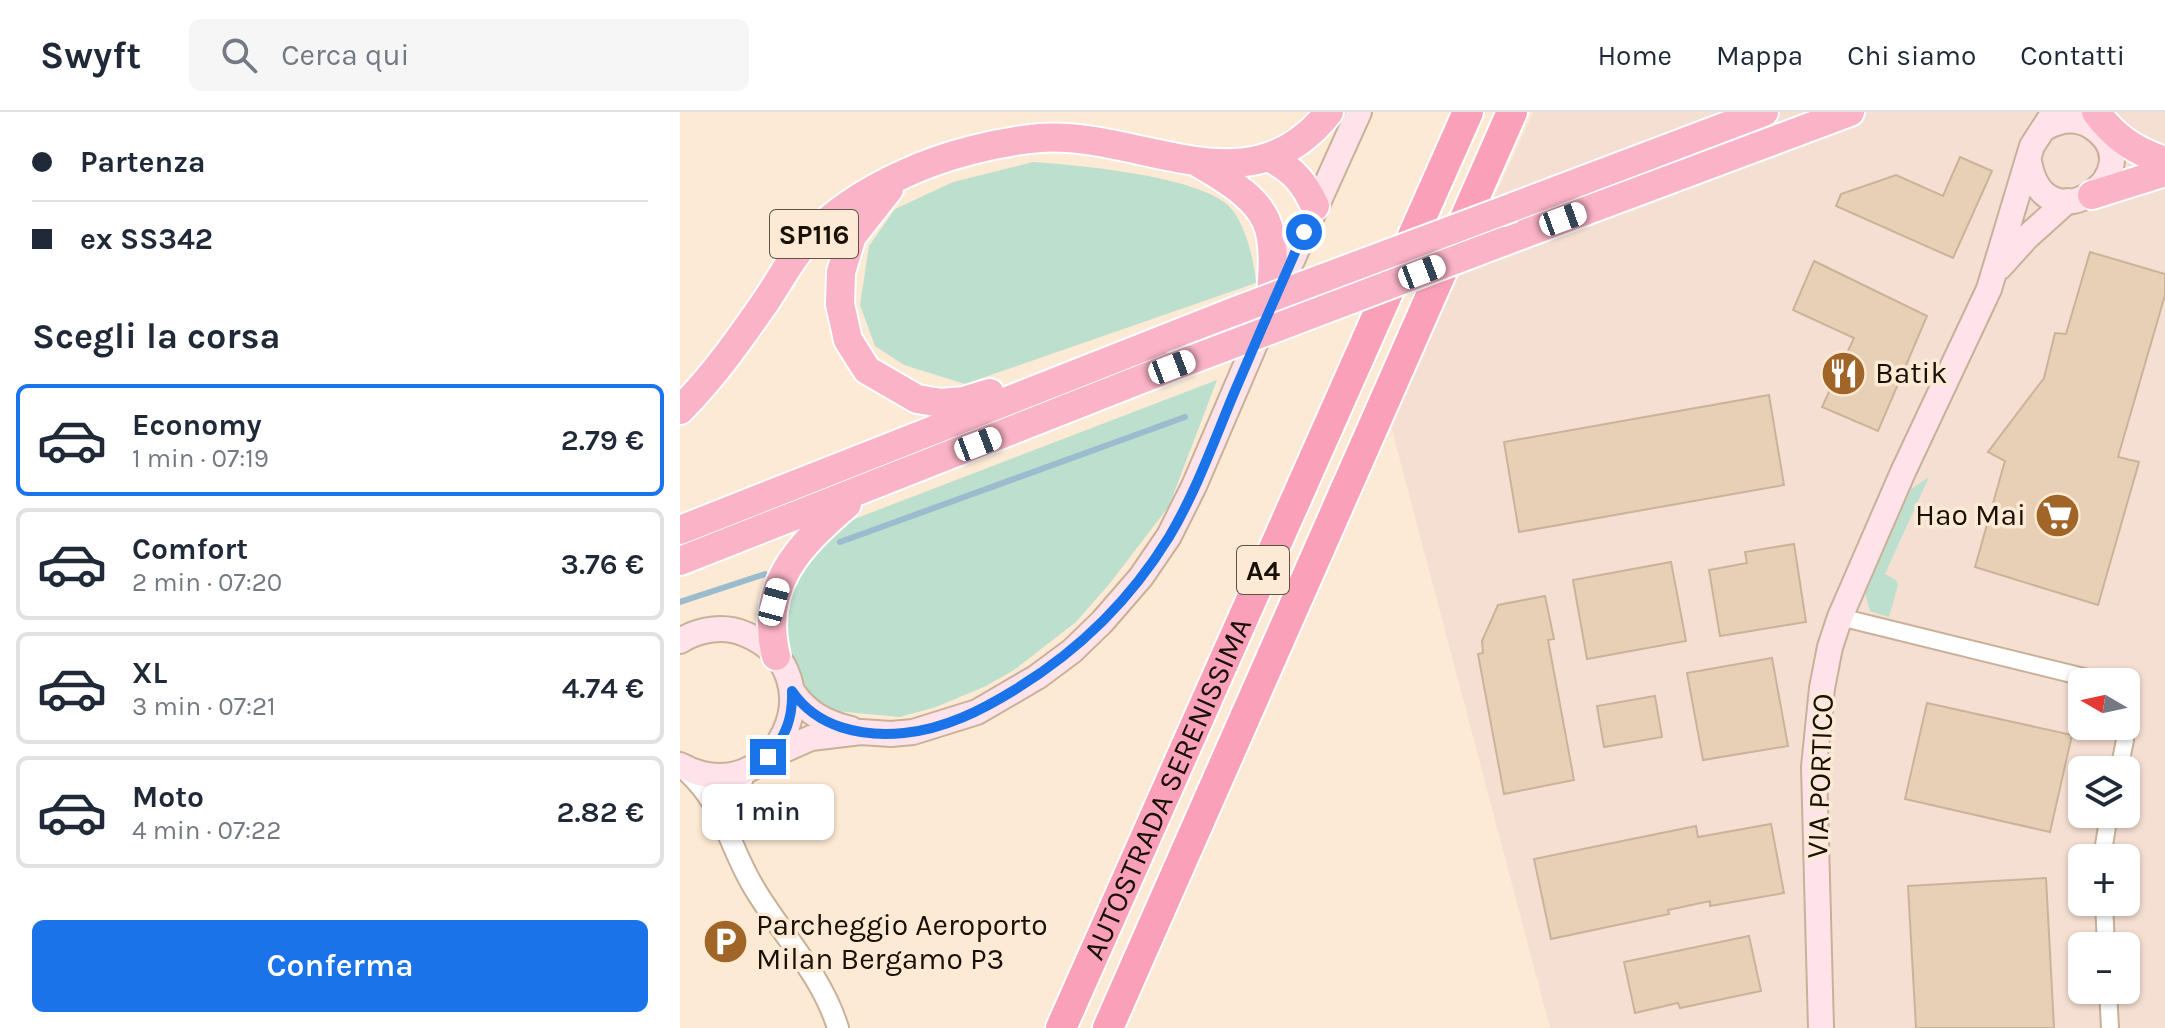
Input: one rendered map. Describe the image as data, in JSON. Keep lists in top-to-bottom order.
{
  "streets": {
    "highway": ["SP116", "A4", "AUTOSTRADA SERENISSIMA"],
    "main road": ["VIA PORTICO"]
  },
  "places": {
    "restaurant": ["Batik"],
    "supermarket": ["Hao Mai"],
    "parking": ["Parcheggio Aeroporto Milan Bergamo P3"]
  },
  "north": "left",
  "page": {
    "header": "Swyft",
    "search": "Cerca qui",
    "nav": [
      "Home",
      "Mappa",
      "Chi siamo",
      "Contatti"
    ],
    "banner": ["Partenza", "ex SS342"],
    "heading": "Scegli la corsa",
    "list": [
      {
        "name": "Economy",
        "note": "1 min · 07:19",
        "value": "2.79 €"
      },
      {
        "name": "Comfort",
        "note": "2 min · 07:20",
        "value": "3.76 €"
      },
      {
        "name": "XL",
        "note": "3 min · 07:21",
        "value": "4.74 €"
      },
      {
        "name": "Moto",
        "note": "4 min · 07:22",
        "value": "2.82 €"
      }
    ],
    "map_buttons": ["+", "−"],
    "bubble": "1 min",
    "buttons": "Conferma"
  }
}
